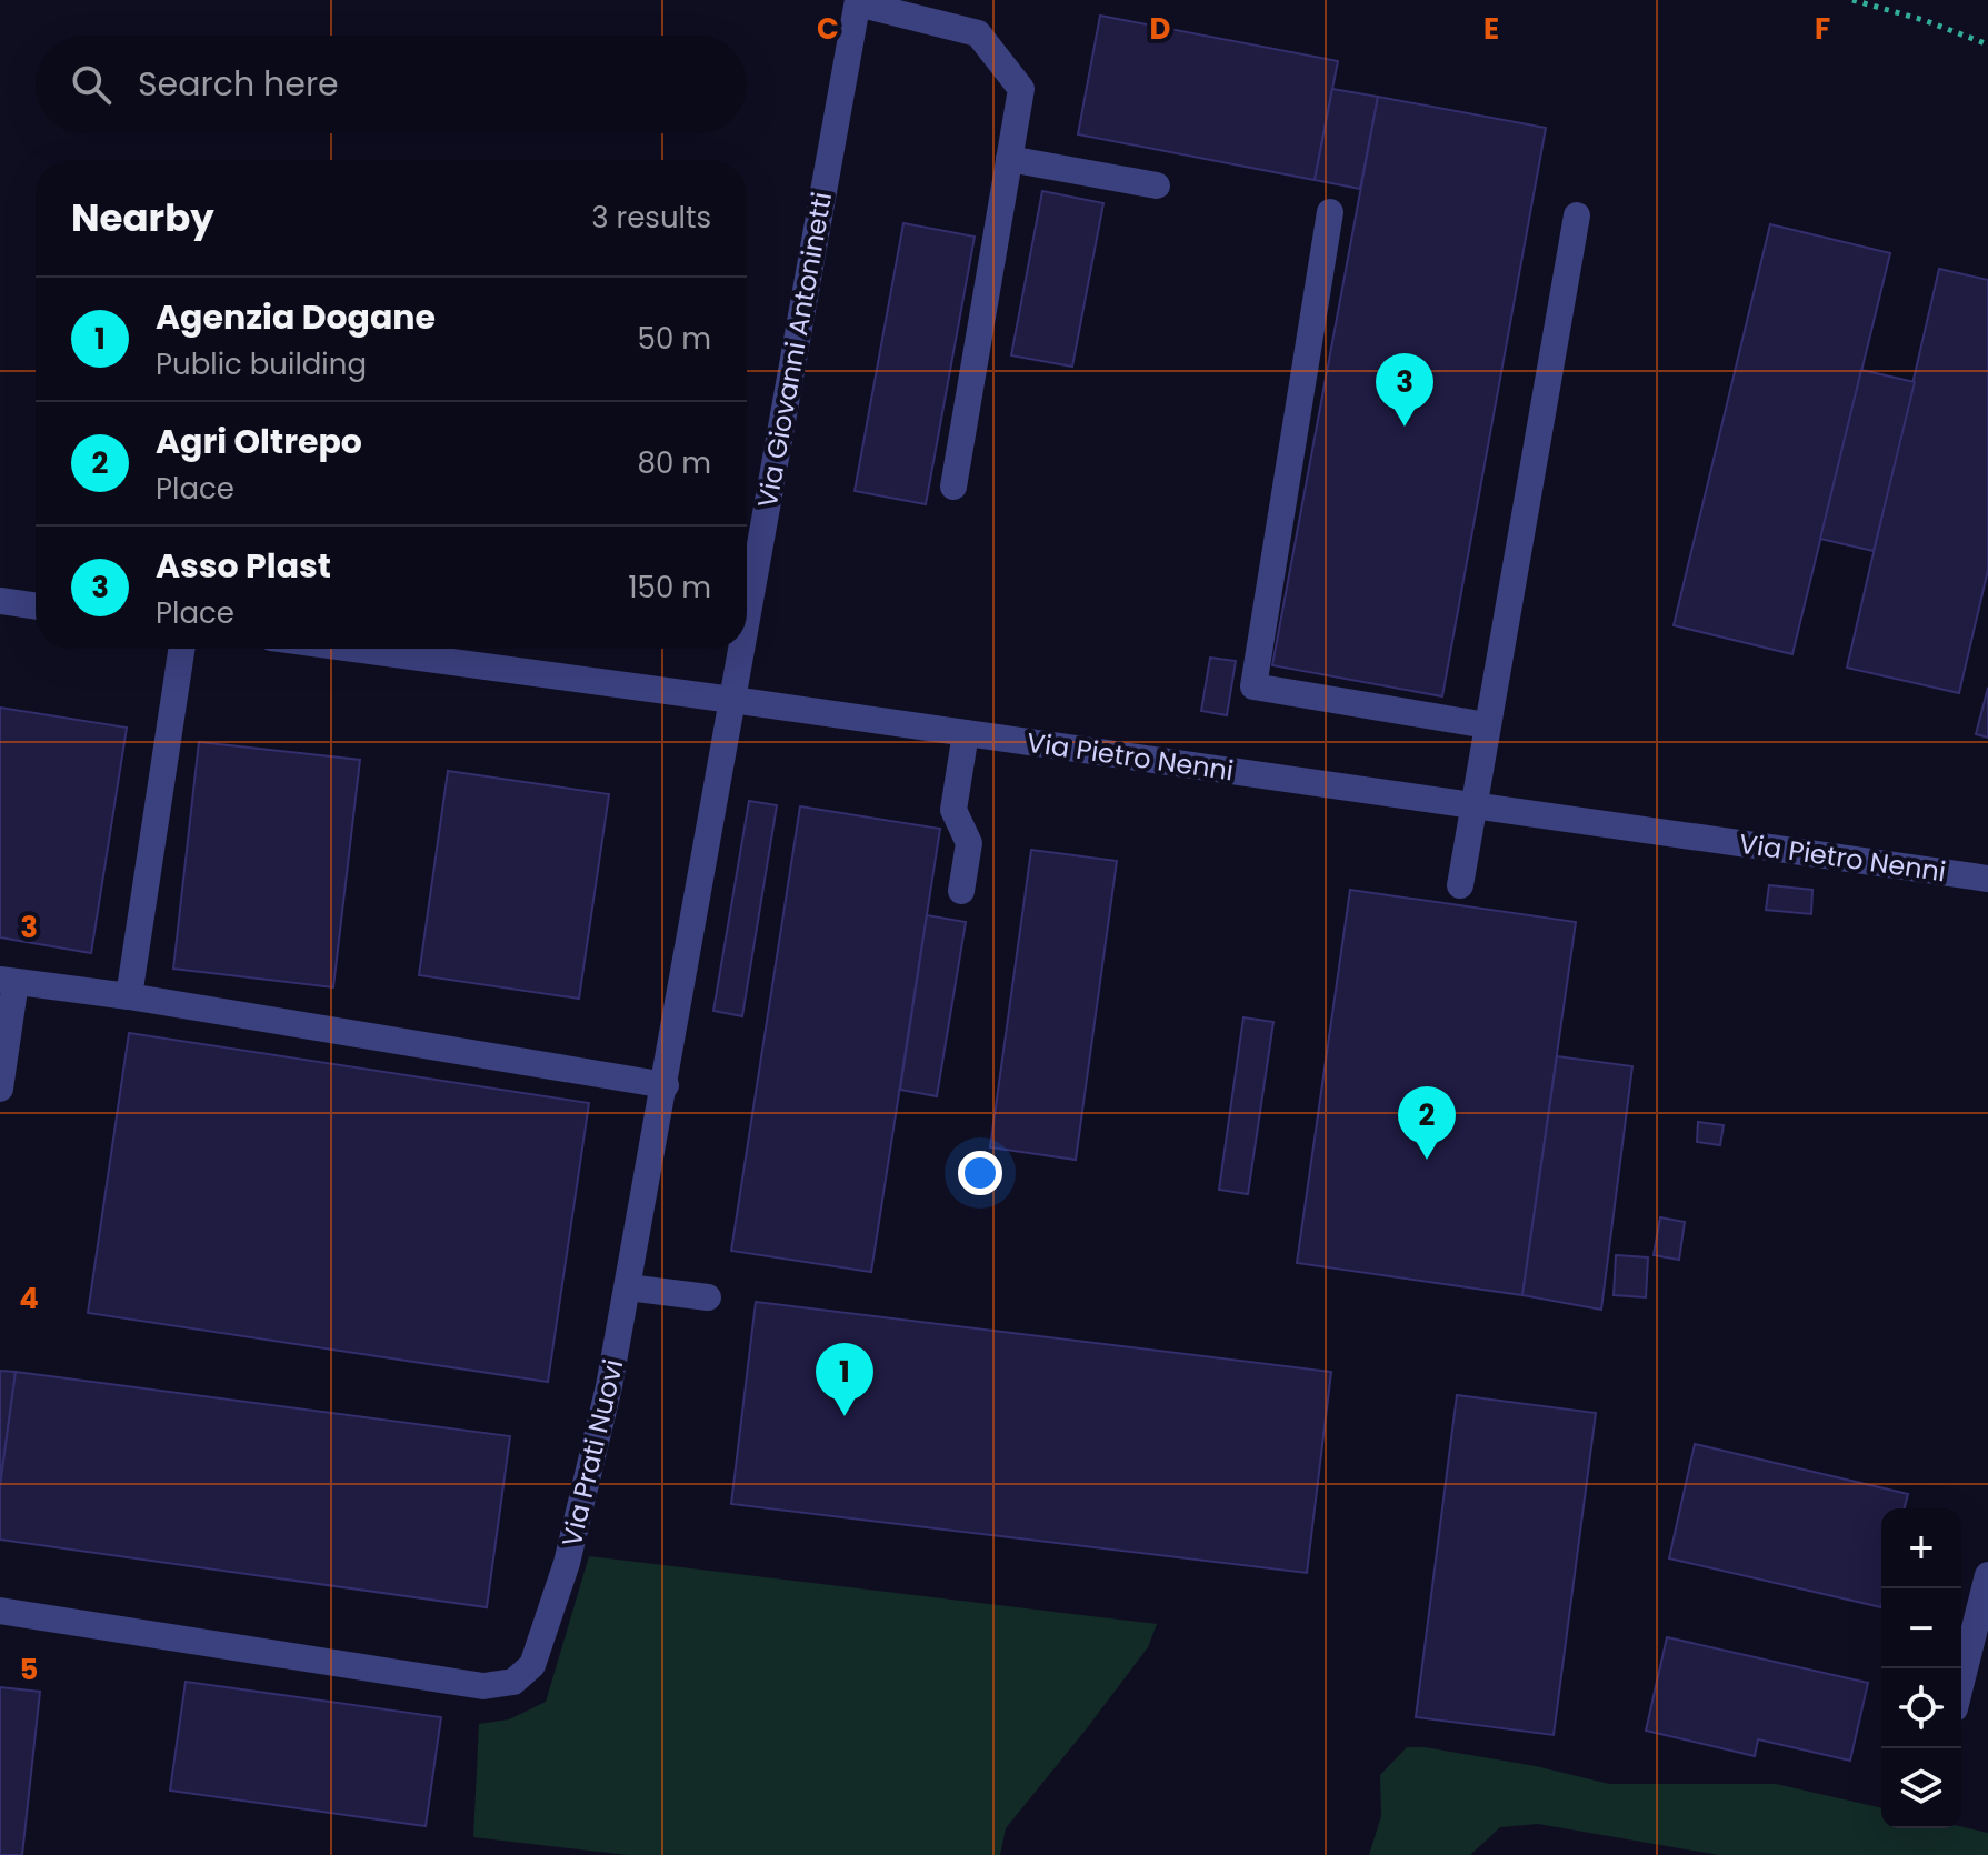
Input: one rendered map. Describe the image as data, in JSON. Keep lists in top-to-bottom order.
{
  "streets": {
    "street": ["Via Giovanni Antoninetti", "Via Pietro Nenni", "Via Prati Nuovi"]
  },
  "crossings": [
    ["Via Giovanni Antoninetti", "Via Pietro Nenni"],
    ["Via Giovanni Antoninetti", "Via Prati Nuovi"],
    ["Via Pietro Nenni", "Via Prati Nuovi"]
  ],
  "page": {
    "search": "Search here",
    "heading": ["Nearby", "3 results"],
    "list": [
      {
        "mark": "1",
        "name": "Agenzia Dogane",
        "note": "Public building",
        "value": "50 m"
      },
      {
        "mark": "2",
        "name": "Agri Oltrepo",
        "note": "Place",
        "value": "80 m"
      },
      {
        "mark": "3",
        "name": "Asso Plast",
        "note": "Place",
        "value": "150 m"
      }
    ],
    "pins": ["3", "2", "1"],
    "map_buttons": ["+", "−"]
  },
  "grid": {
    "columns": [
      "C",
      "D",
      "E",
      "F"
    ],
    "rows": ["3", "4", "5"]
  }
}
